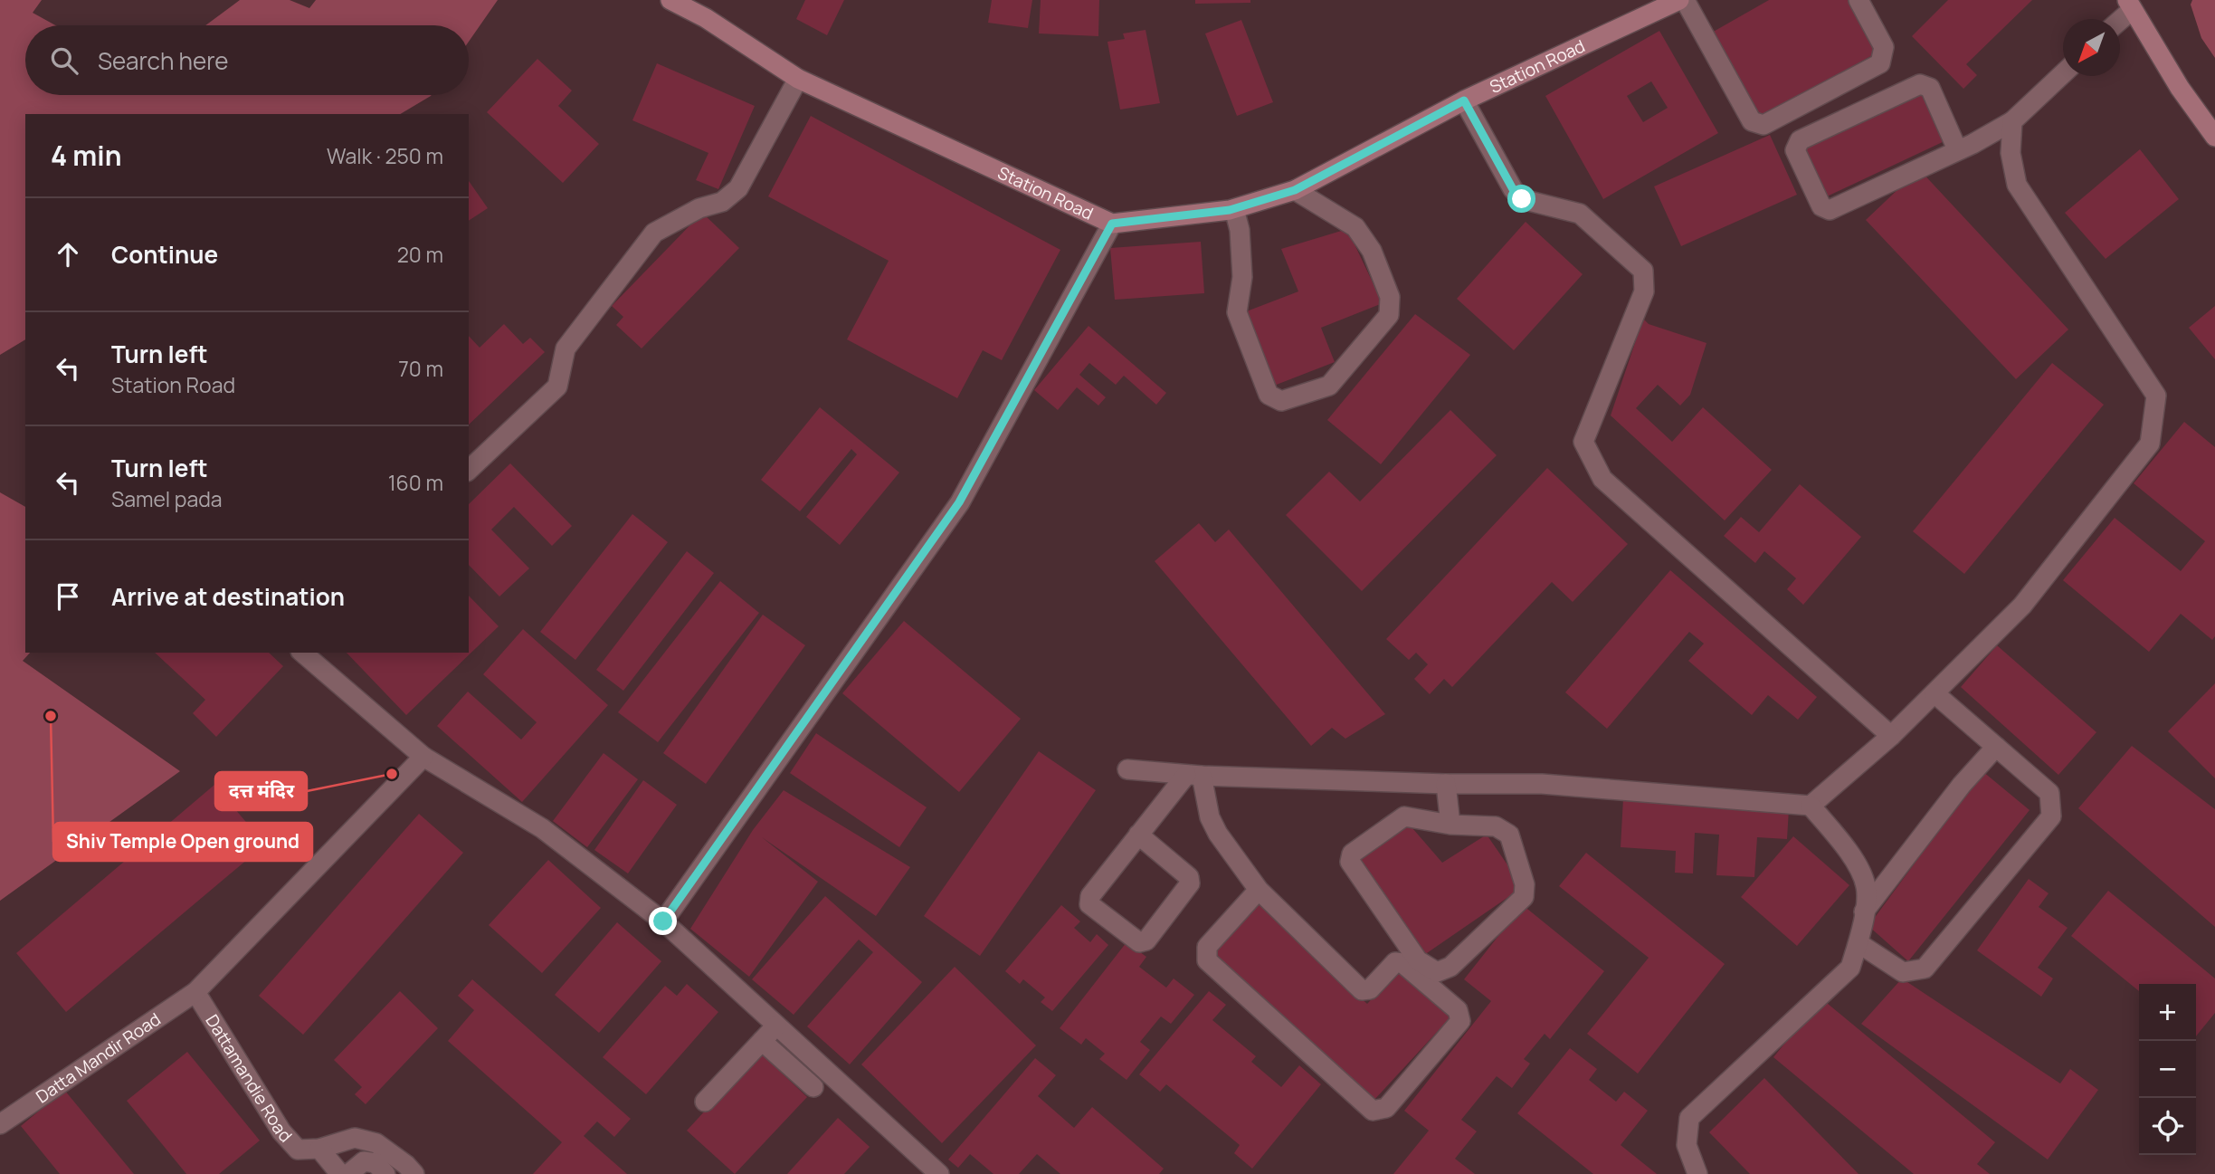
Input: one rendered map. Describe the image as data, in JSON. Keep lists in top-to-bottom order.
{
  "streets": {
    "main road": ["Station Road"],
    "street": ["Datta Mandir Road", "Dattamandie Road"]
  },
  "crossings": [
    ["Datta Mandir Road", "Dattamandie Road"]
  ],
  "places": ["Shiv Temple Open ground", "दत्त मंदिर"],
  "north": "bottom left",
  "page": {
    "search": "Search here",
    "heading": ["4 min", "Walk · 250 m"],
    "list": [
      ["Continue", "20 m"],
      ["Turn left", "Station Road", "70 m"],
      ["Turn left", "Samel pada", "160 m"],
      "Arrive at destination"
    ],
    "map_buttons": ["+", "−"]
  }
}
